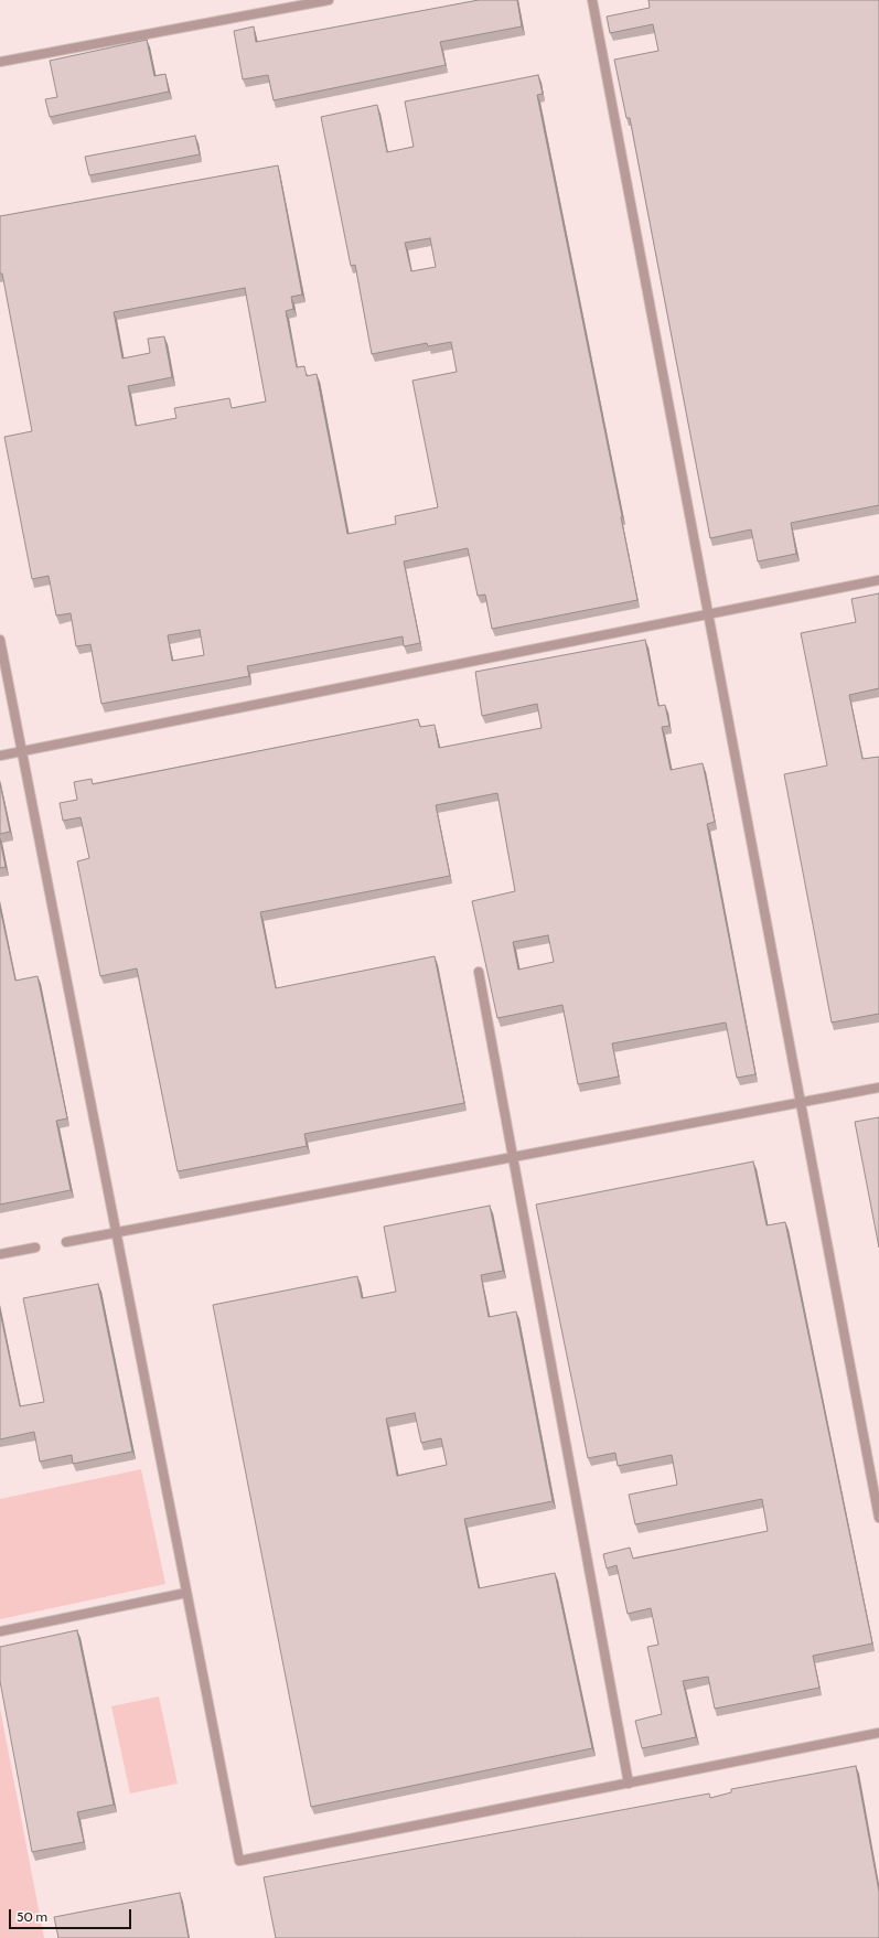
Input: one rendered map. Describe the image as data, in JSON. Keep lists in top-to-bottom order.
{
  "scale_bar": "50 m"
}
